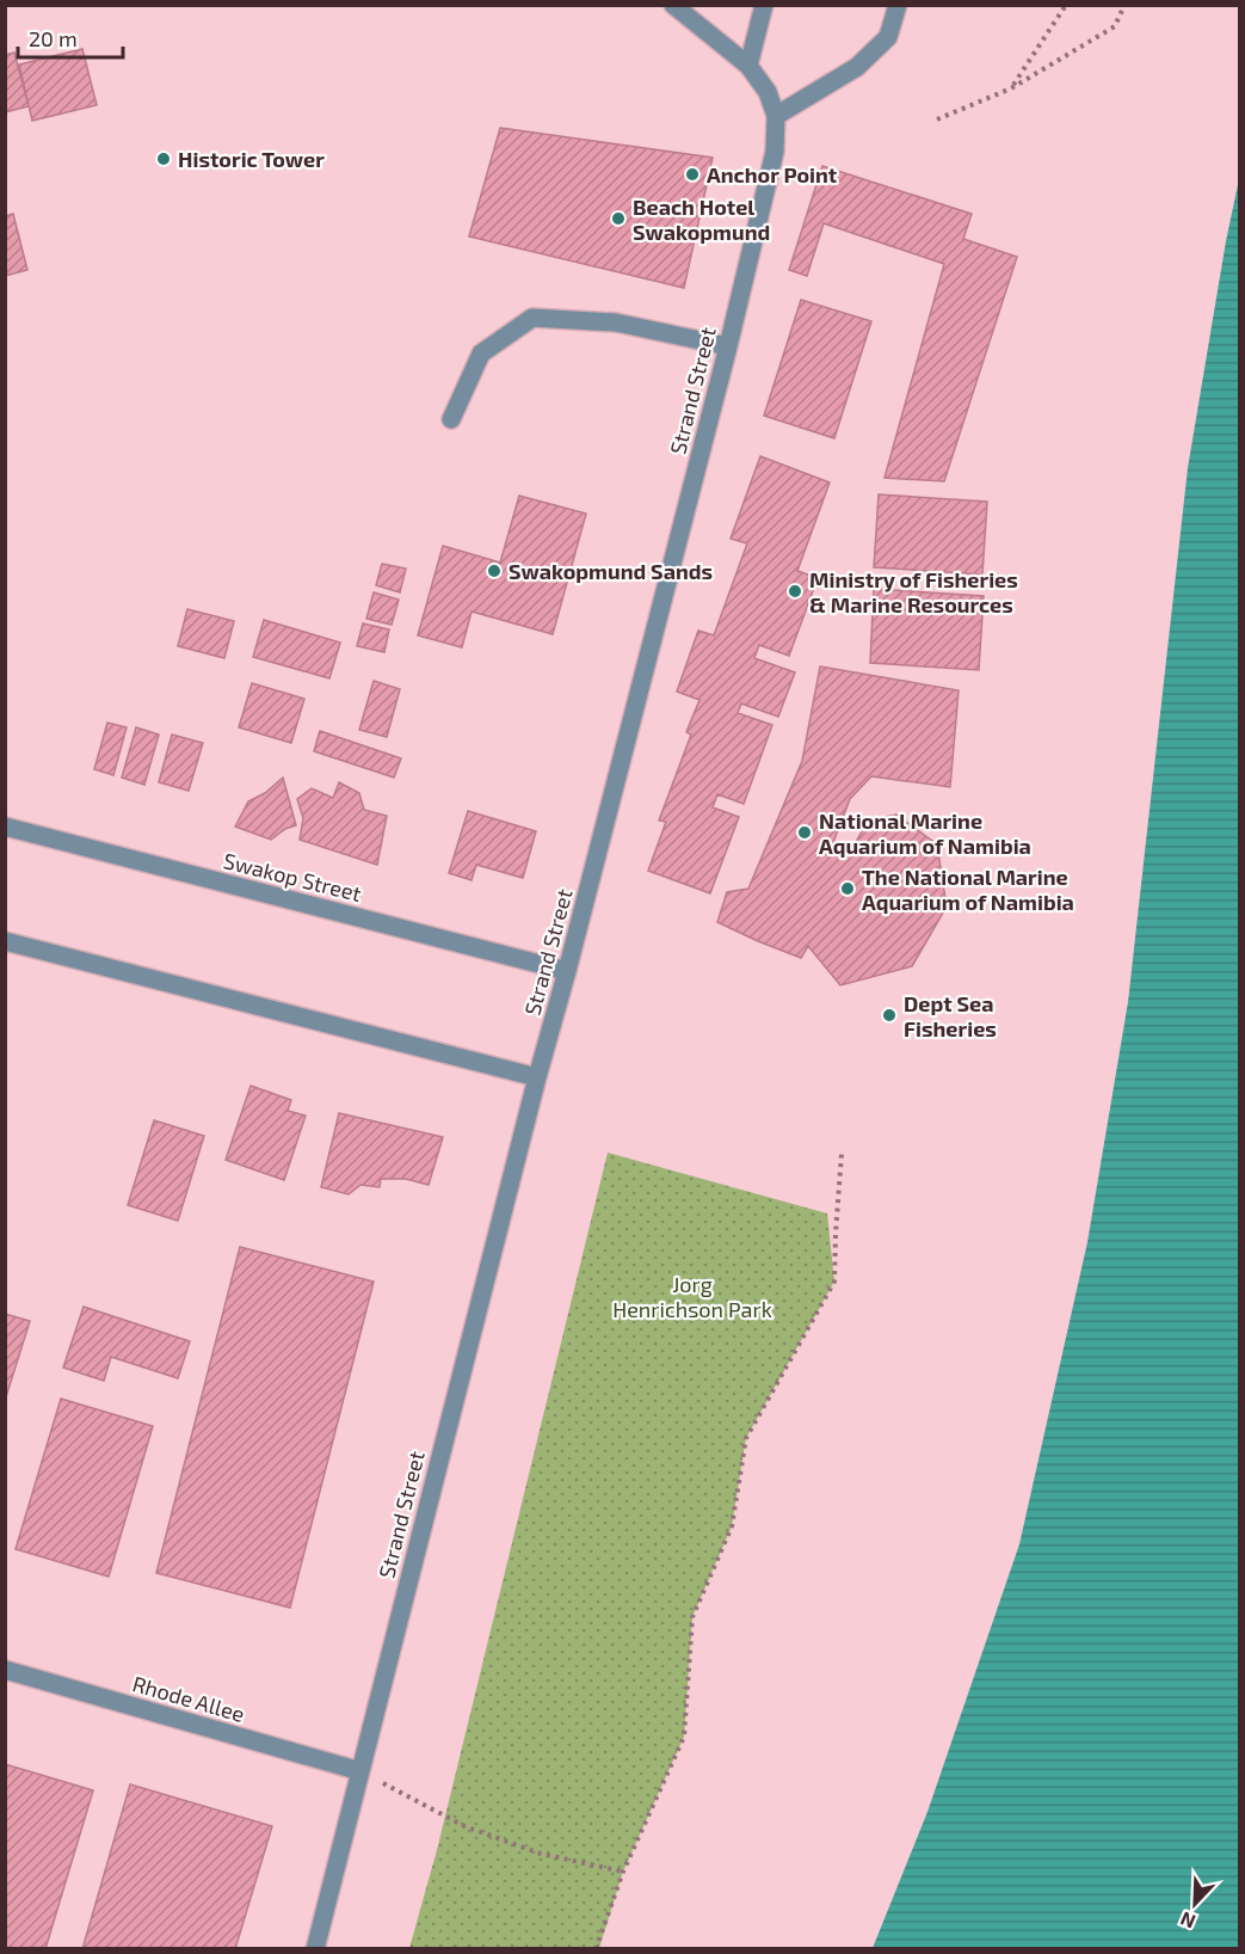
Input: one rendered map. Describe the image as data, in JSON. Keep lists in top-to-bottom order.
{
  "streets": {
    "street": ["Strand Street", "Swakop Street", "Rhode Allee"]
  },
  "crossings": [
    ["Strand Street", "Swakop Street"],
    ["Strand Street", "Rhode Allee"]
  ],
  "parks": ["Jorg Henrichson Park"],
  "places": [
    "Historic Tower",
    "Anchor Point",
    "Beach Hotel Swakopmund",
    "Swakopmund Sands",
    "Ministry of Fisheries & Marine Resources",
    "National Marine Aquarium of Namibia",
    "The National Marine Aquarium of Namibia",
    "Dept Sea Fisheries"
  ],
  "scale_bar": "20 m",
  "north": "bottom left"
}
